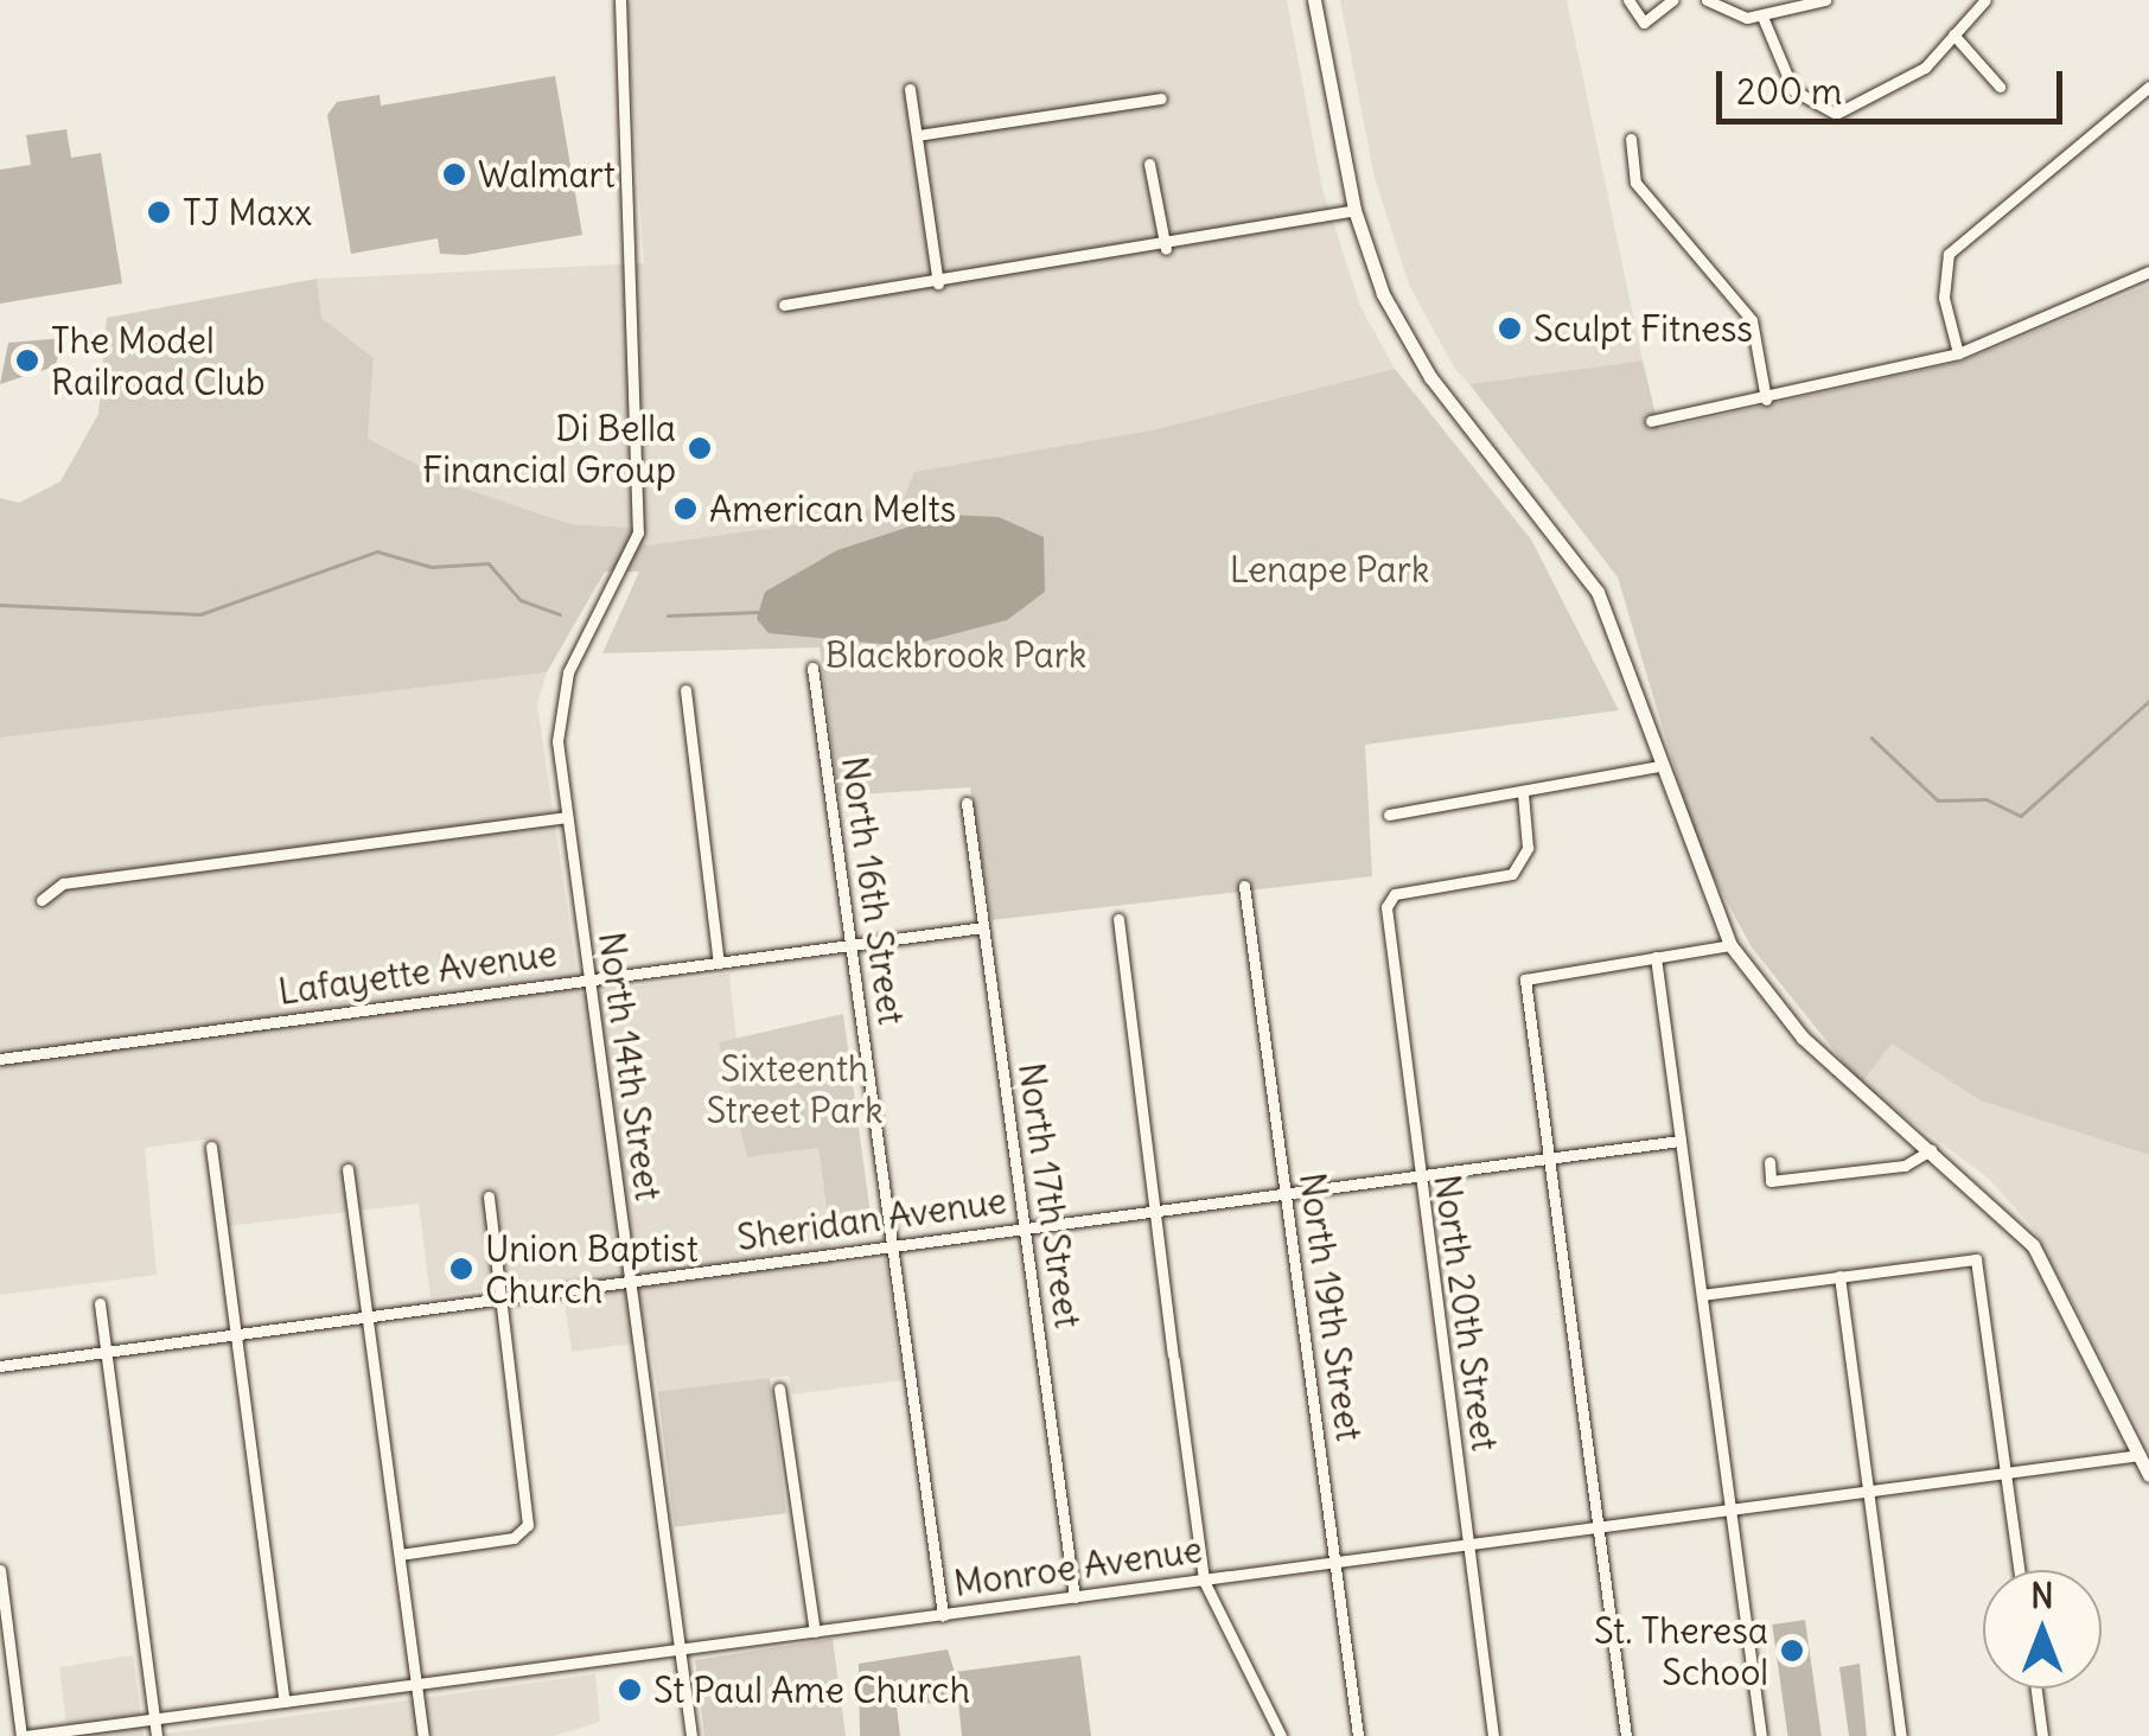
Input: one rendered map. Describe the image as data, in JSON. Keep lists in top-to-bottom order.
{
  "streets": {
    "street": [
      "North 16th Street",
      "Lafayette Avenue",
      "North 14th Street",
      "North 17th Street",
      "Sheridan Avenue",
      "North 19th Street",
      "North 20th Street",
      "Monroe Avenue"
    ]
  },
  "crossings": [
    ["North 16th Street", "Lafayette Avenue"],
    ["North 16th Street", "Sheridan Avenue"],
    ["North 16th Street", "Monroe Avenue"],
    ["Lafayette Avenue", "North 14th Street"],
    ["Lafayette Avenue", "North 17th Street"],
    ["North 14th Street", "Sheridan Avenue"],
    ["North 14th Street", "Monroe Avenue"],
    ["North 17th Street", "Sheridan Avenue"],
    ["North 17th Street", "Monroe Avenue"],
    ["Sheridan Avenue", "North 19th Street"],
    ["Sheridan Avenue", "North 20th Street"],
    ["North 19th Street", "Monroe Avenue"],
    ["North 20th Street", "Monroe Avenue"]
  ],
  "parks": ["Lenape Park", "Blackbrook Park", "Sixteenth Street Park"],
  "places": [
    "Walmart",
    "TJ Maxx",
    "Sculpt Fitness",
    "The Model Railroad Club",
    "Di Bella Financial Group",
    "American Melts",
    "Union Baptist Church",
    "St. Theresa School",
    "St Paul Ame Church"
  ],
  "scale_bar": "200 m",
  "north": "top"
}
